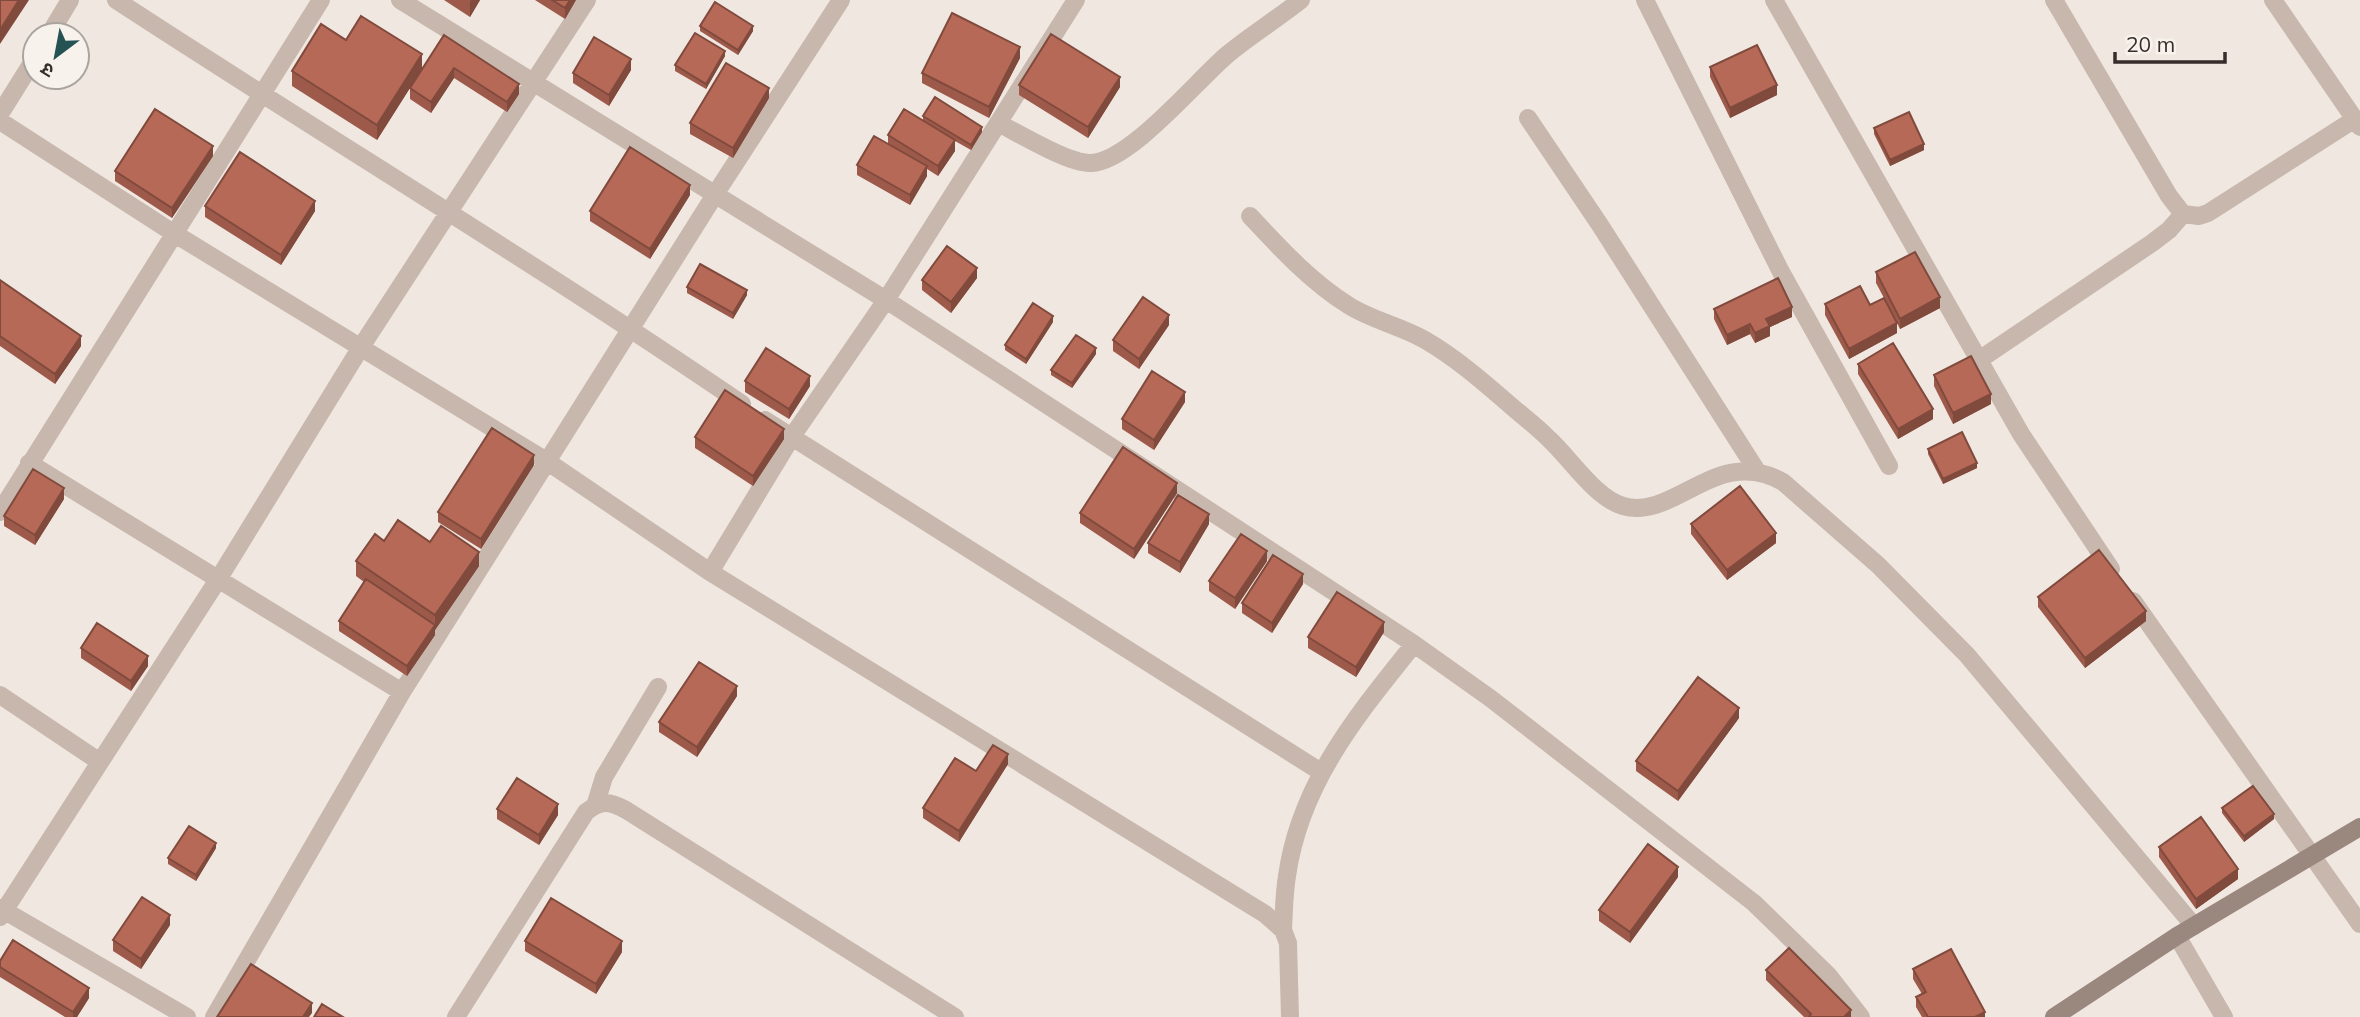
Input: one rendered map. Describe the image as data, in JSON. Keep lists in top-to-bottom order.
{
  "scale_bar": "20 m",
  "north": "bottom left"
}
